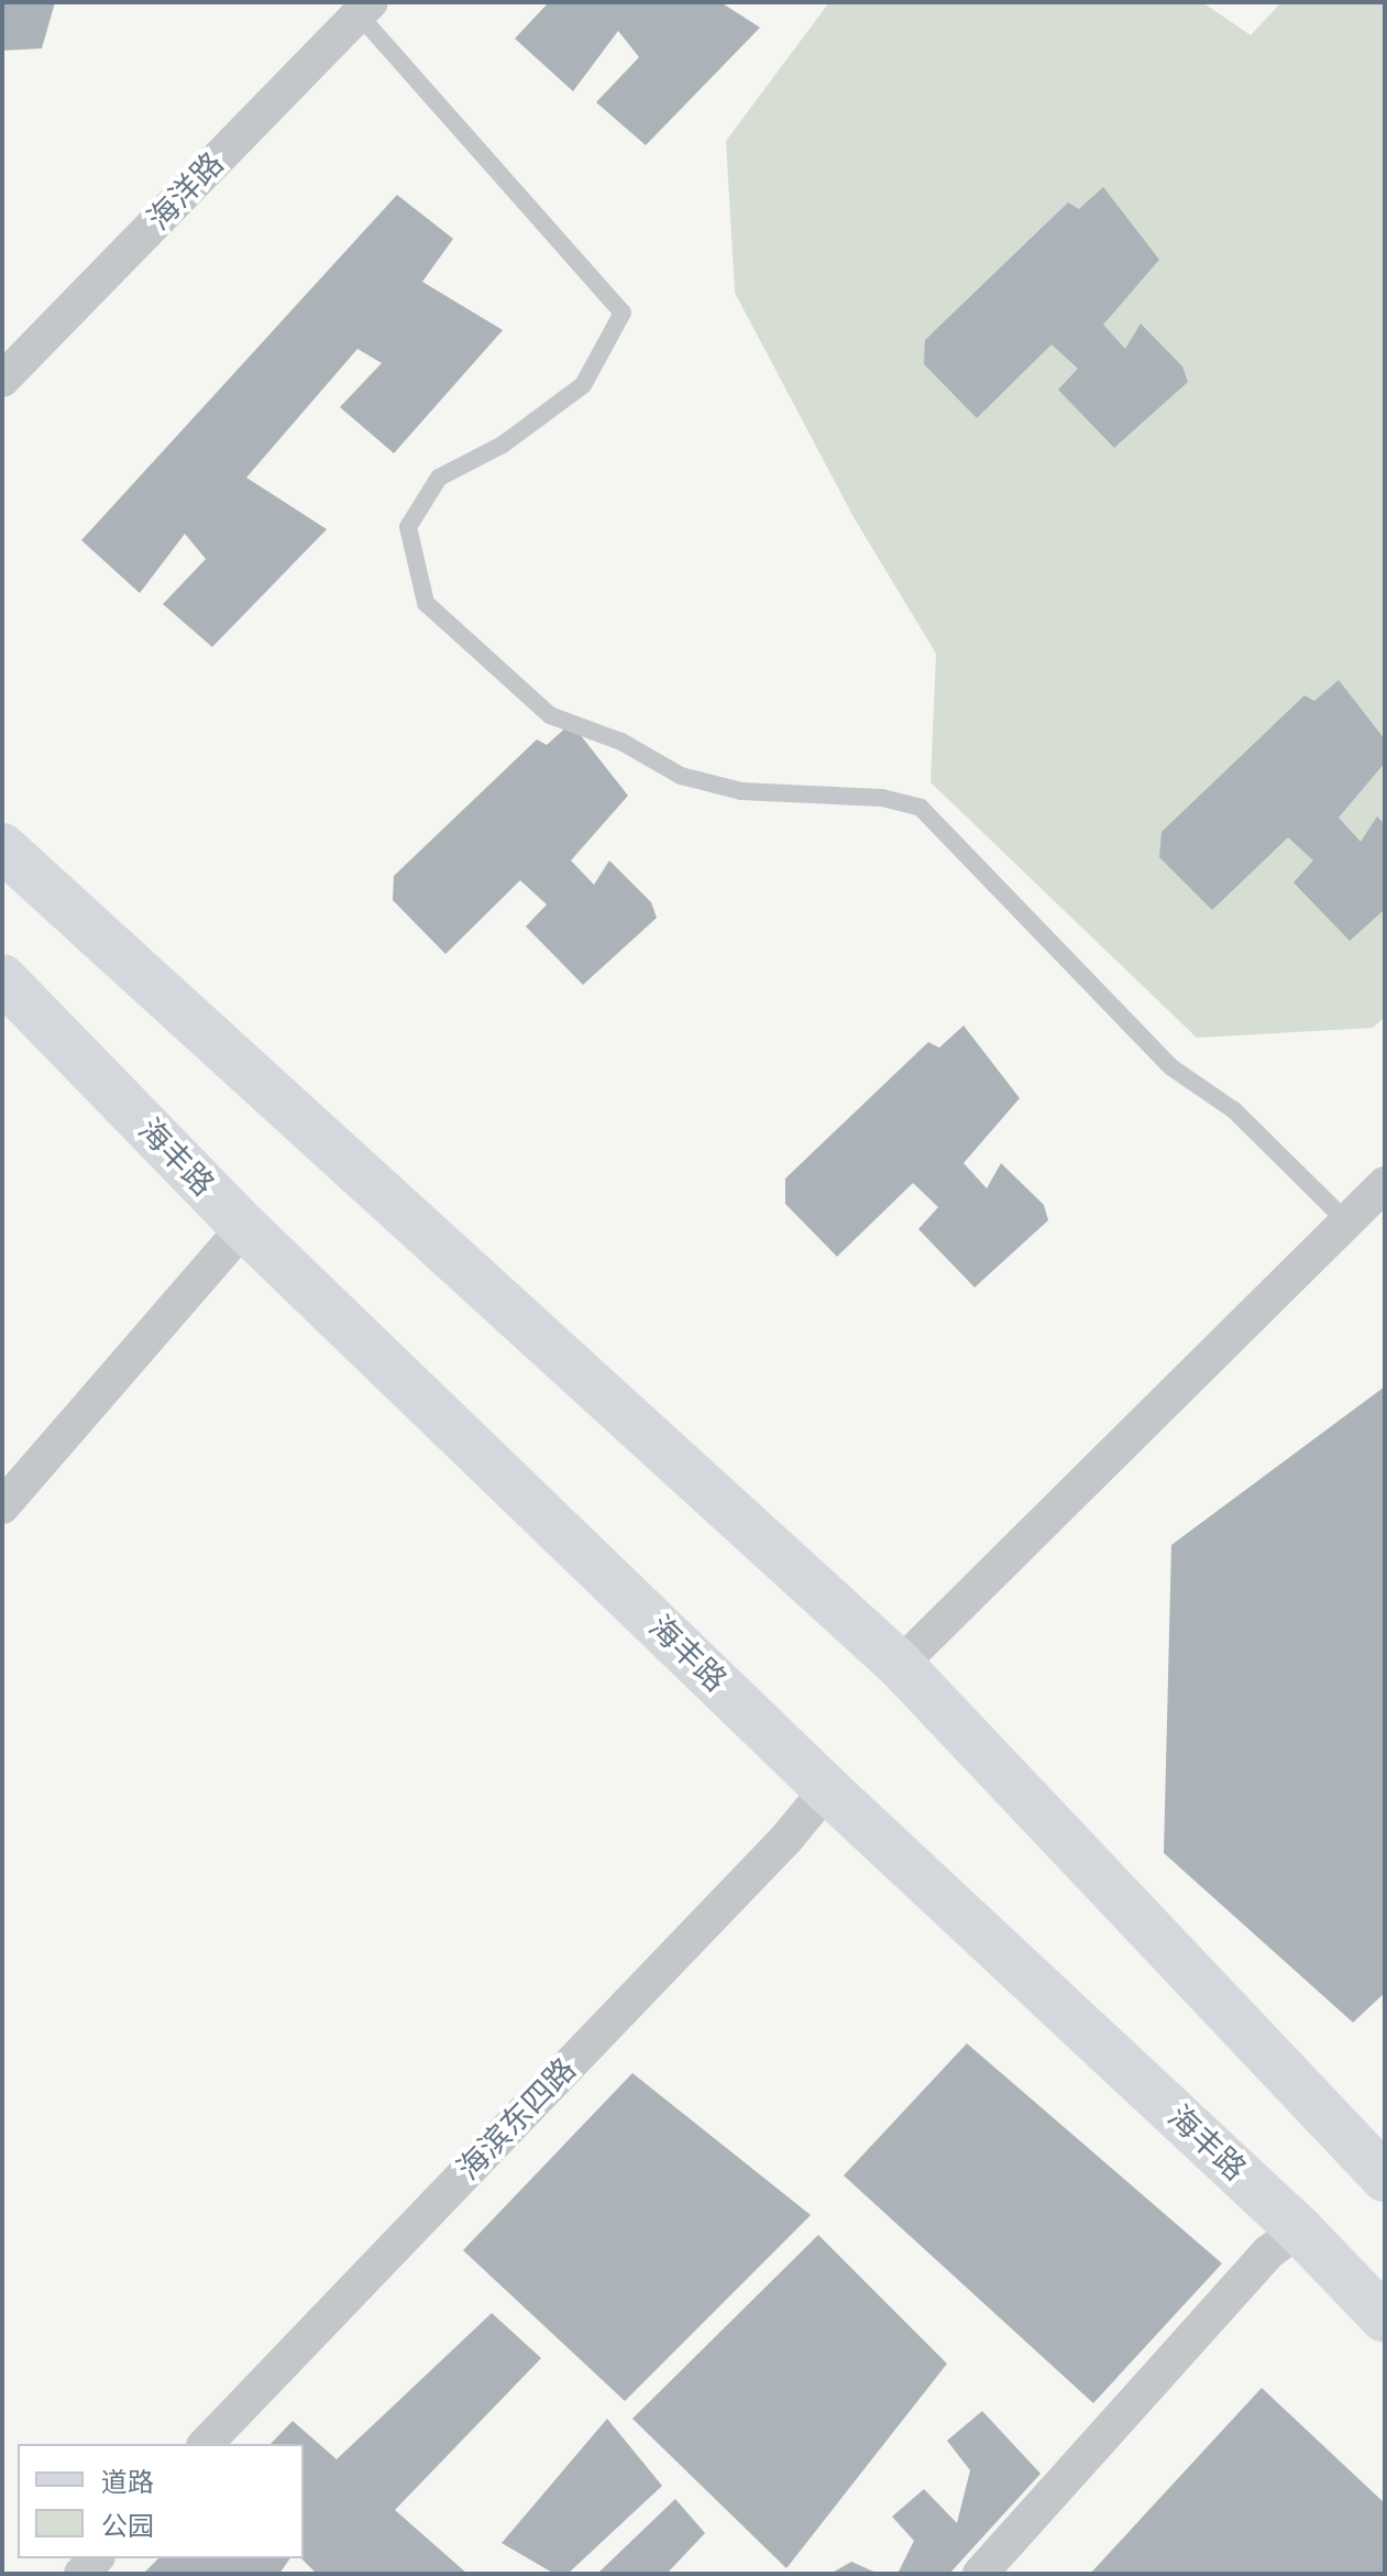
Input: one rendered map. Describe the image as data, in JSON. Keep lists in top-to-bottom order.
{
  "streets": {
    "main road": ["海丰路"],
    "street": ["海洋路", "海滨东四路"]
  },
  "crossings": [
    ["海丰路", "海滨东四路"]
  ],
  "legend": ["道路", "公园"]
}
